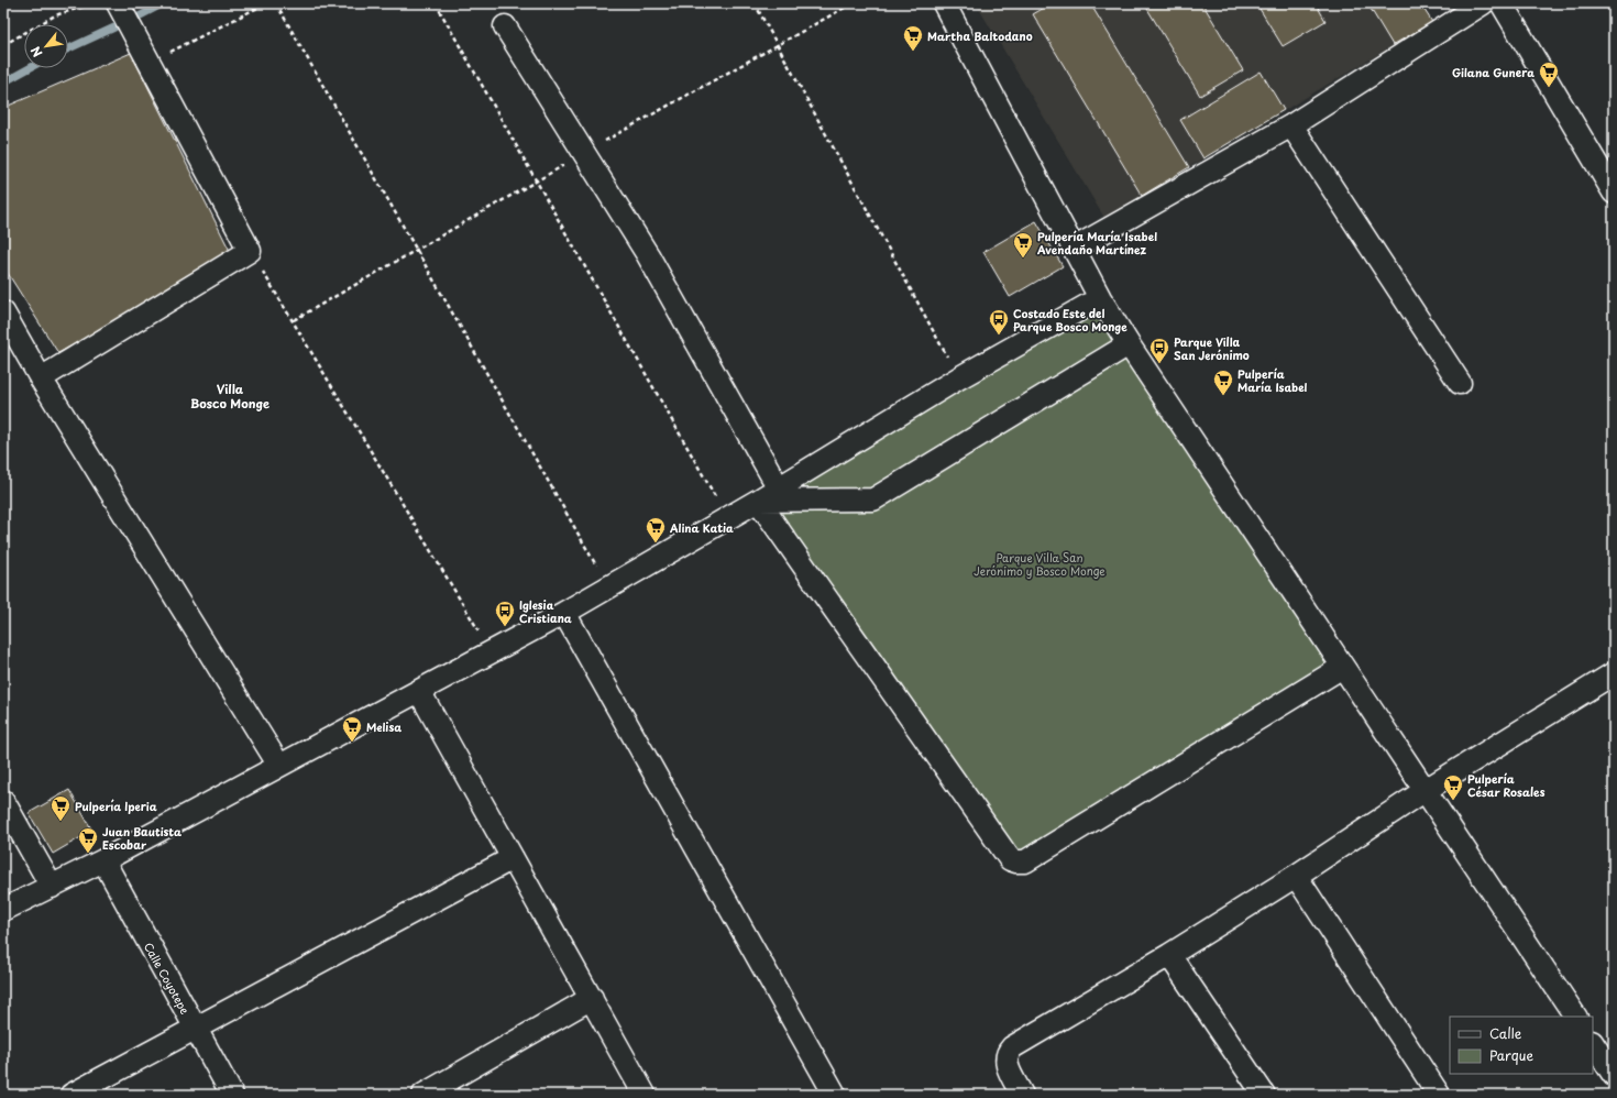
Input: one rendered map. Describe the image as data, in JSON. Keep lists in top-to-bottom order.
{
  "streets": {
    "street": ["Calle Coyotepe"]
  },
  "districts": ["Villa Bosco Monge"],
  "parks": ["Parque Villa San Jerónimo y Bosco Monge"],
  "places": {
    "supermarket": [
      "Martha Baltodano",
      "Gilana Gunera",
      "Pulpería María Isabel Avendaño Martínez",
      "Pulpería María Isabel",
      "Alina Katia",
      "Melisa",
      "Pulpería César Rosales",
      "Pulpería lperia",
      "Juan Bautista Escobar"
    ],
    "bus stop": ["Costado Este del Parque Bosco Monge", "Parque Villa San Jerónimo", "Iglesia Cristiana"]
  },
  "legend": ["Calle", "Parque"],
  "north": "bottom left"
}
